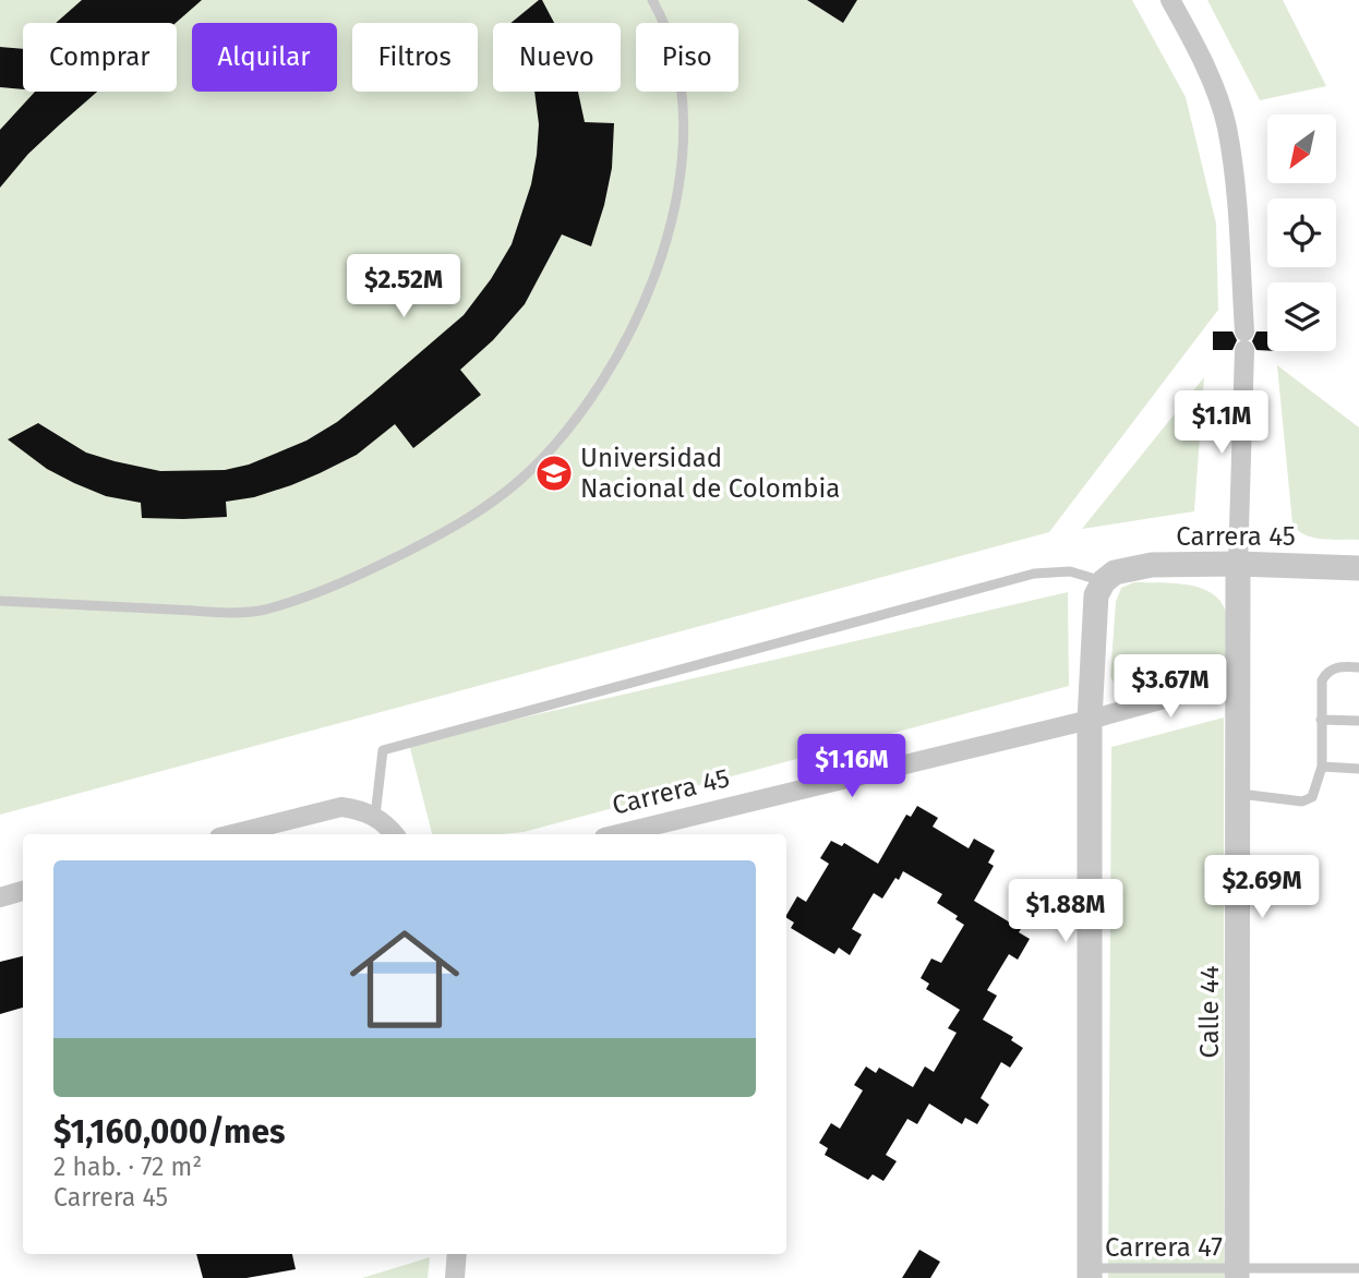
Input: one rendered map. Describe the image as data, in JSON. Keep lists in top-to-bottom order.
{
  "streets": {
    "street": ["Carrera 45", "Calle 44"],
    "lane": ["Carrera 47"]
  },
  "crossings": [
    ["Carrera 45", "Calle 44"],
    ["Calle 44", "Carrera 47"]
  ],
  "places": {
    "school or university": ["Universidad Nacional de Colombia"]
  },
  "north": "bottom left",
  "page": {
    "chip": [
      "Comprar",
      "Alquilar",
      "Filtros",
      "Nuevo",
      "Piso"
    ],
    "price": [
      "$2.52M",
      "$1.1M",
      "$3.67M",
      "$1.16M",
      "$2.69M",
      "$1.88M"
    ],
    "list": [
      {
        "name": "$1,160,000/mes",
        "note": "2 hab. · 72 m² · Carrera 45"
      }
    ]
  }
}
